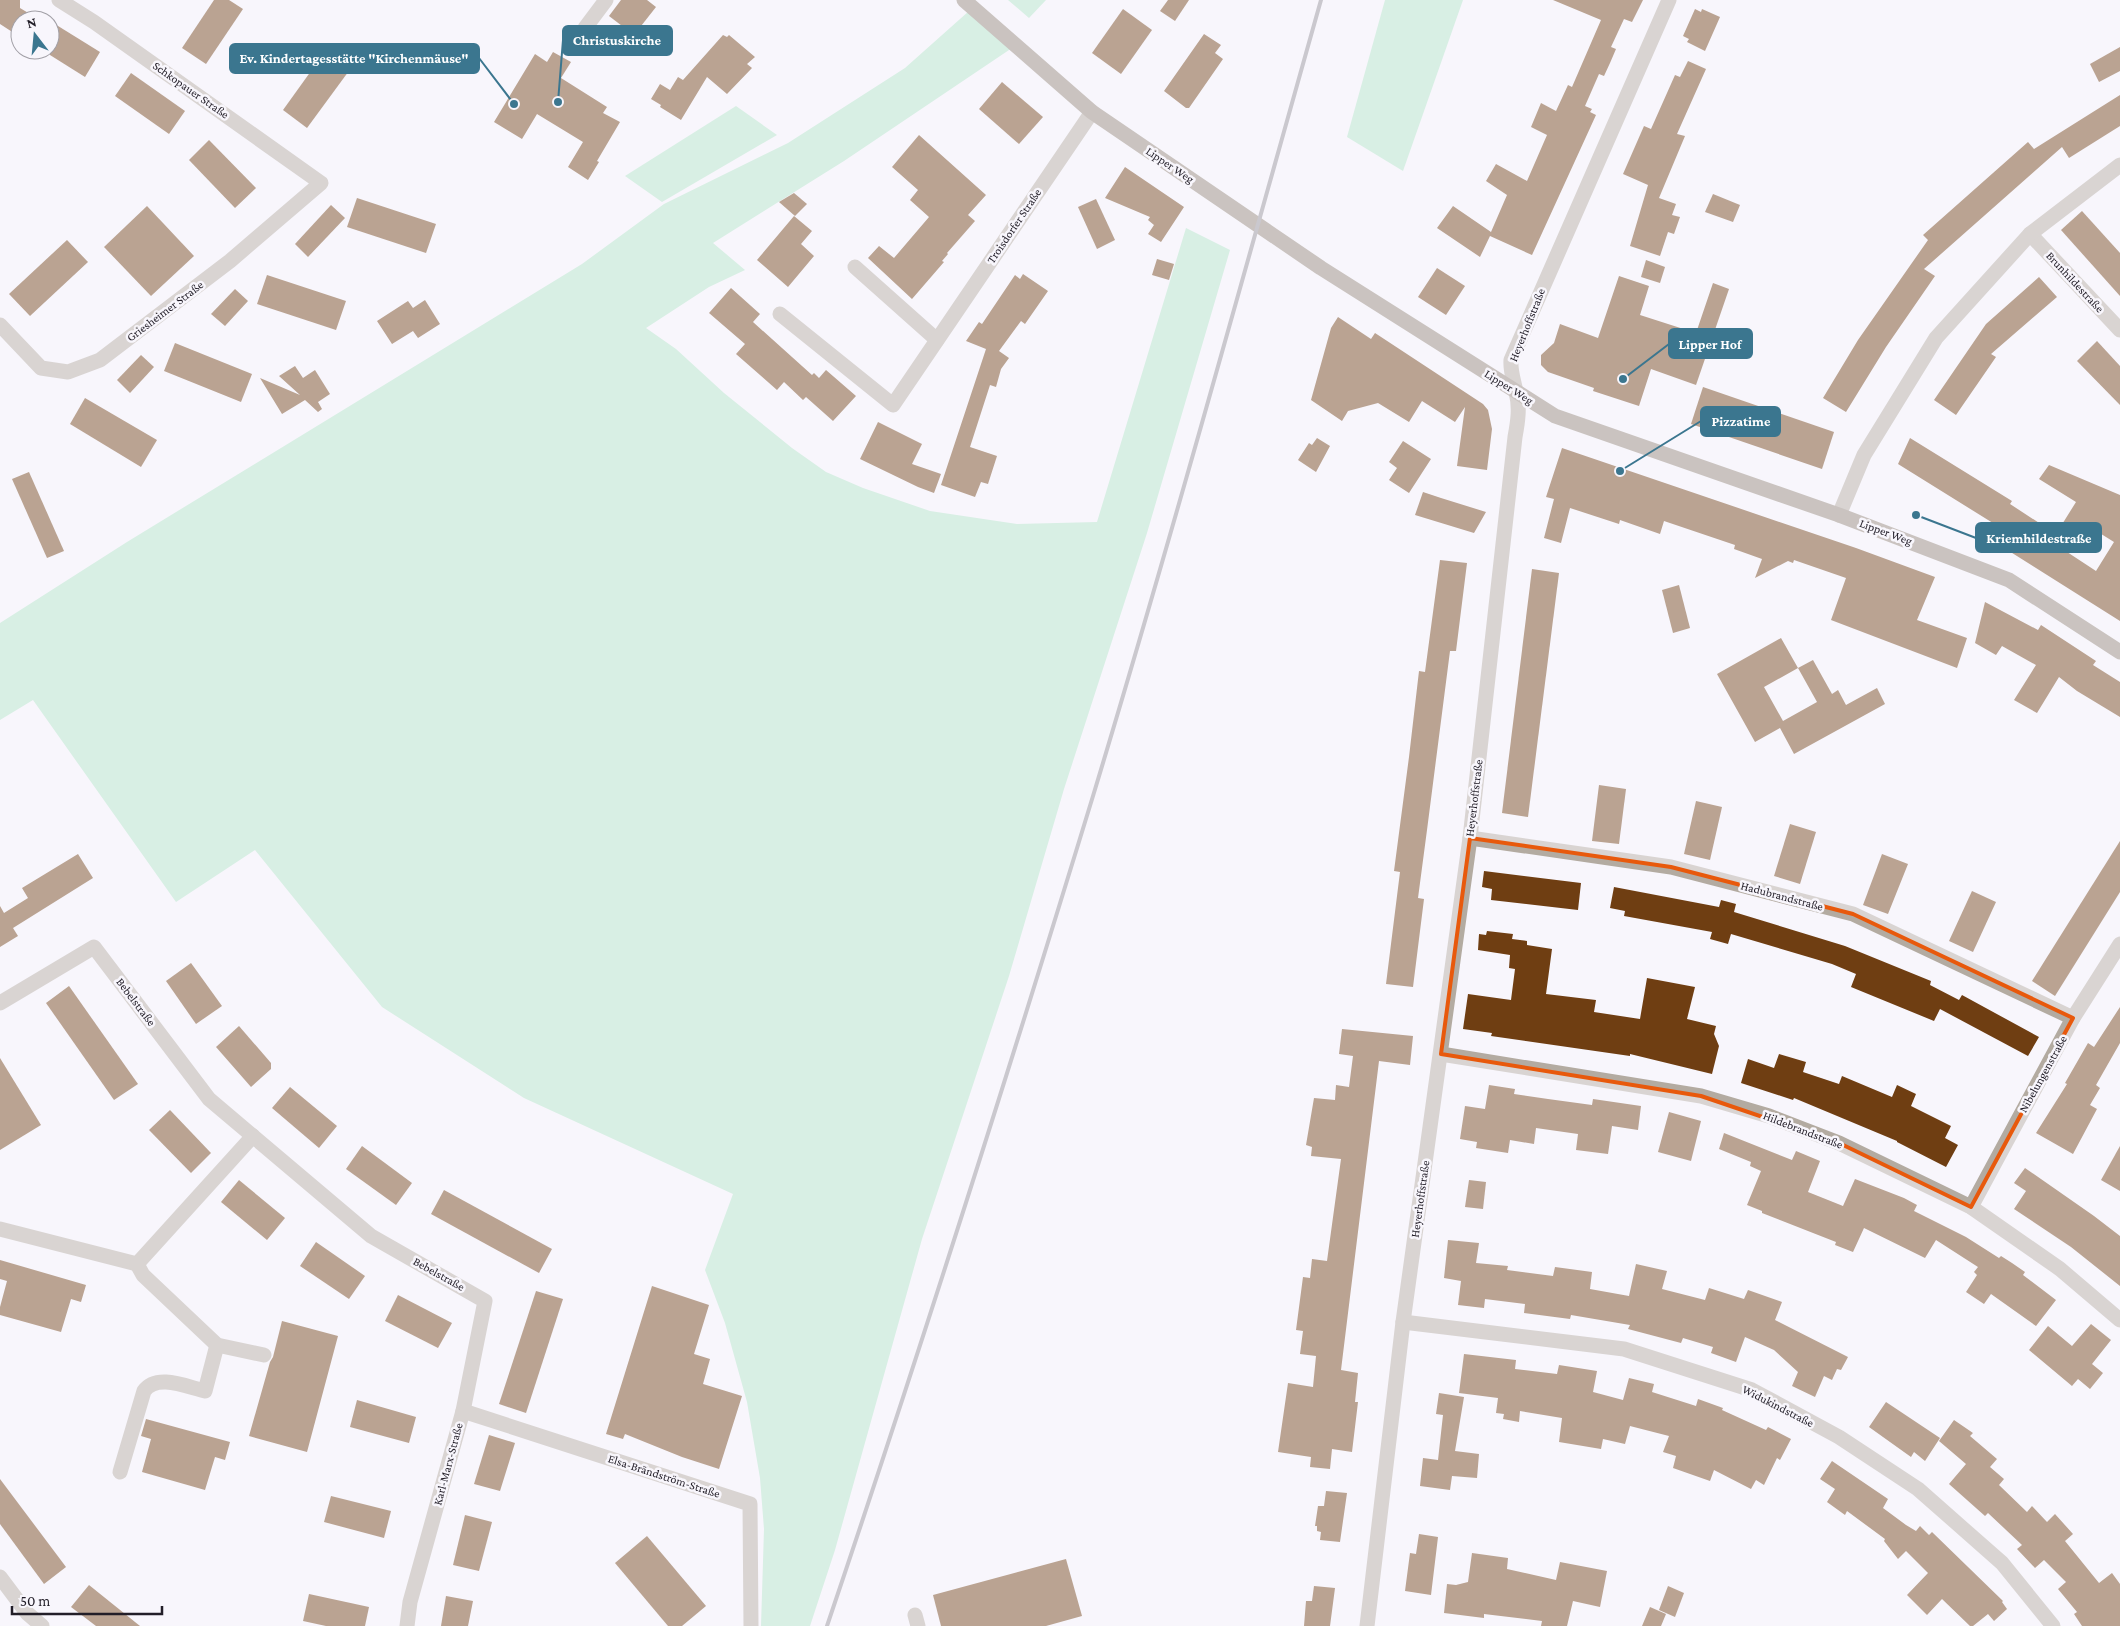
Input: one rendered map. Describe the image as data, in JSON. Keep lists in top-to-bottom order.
{
  "streets": {
    "street": [
      "Schkopauer Straße",
      "Lipper Weg",
      "Troisdorfer Straße",
      "Brunhildestraße",
      "Griesheimer Straße",
      "Heyerhoffstraße",
      "Hadubrandstraße",
      "Bebelstraße",
      "Nibelungenstraße",
      "Hildebrandstraße",
      "Widukindstraße",
      "Karl-Marx-Straße",
      "Elsa-Brändström-Straße"
    ]
  },
  "crossings": [
    ["Schkopauer Straße", "Griesheimer Straße"],
    ["Lipper Weg", "Troisdorfer Straße"],
    ["Lipper Weg", "Heyerhoffstraße"],
    ["Heyerhoffstraße", "Hadubrandstraße"],
    ["Heyerhoffstraße", "Hildebrandstraße"],
    ["Heyerhoffstraße", "Widukindstraße"],
    ["Hadubrandstraße", "Nibelungenstraße"],
    ["Bebelstraße", "Karl-Marx-Straße"],
    ["Nibelungenstraße", "Hildebrandstraße"],
    ["Karl-Marx-Straße", "Elsa-Brändström-Straße"]
  ],
  "places": [
    "Christuskirche",
    "Ev. Kindertagesstätte \"Kirchenmäuse\"",
    "Lipper Hof",
    "Pizzatime",
    "Kriemhildestraße"
  ],
  "scale_bar": "50 m",
  "north": "top"
}
